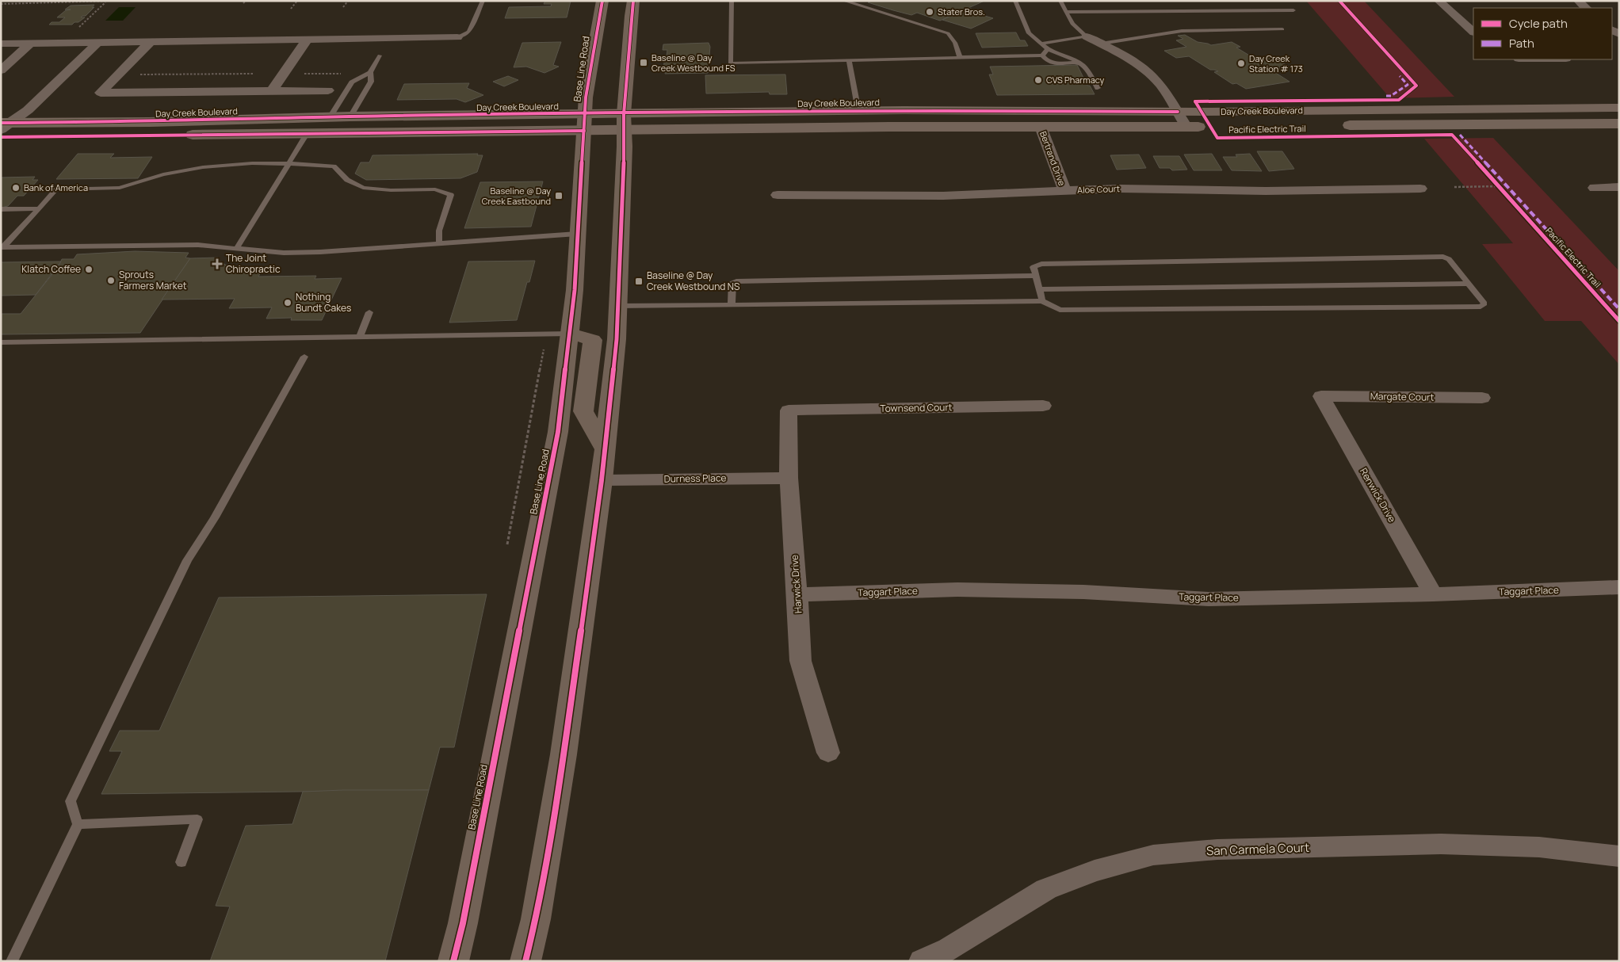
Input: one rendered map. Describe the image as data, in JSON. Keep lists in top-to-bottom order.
{
  "streets": {
    "main road": ["Base Line Road", "Day Creek Boulevard"],
    "street": [
      "Bertrand Drive",
      "Aloe Court",
      "Margate Court",
      "Townsend Court",
      "Durness Place",
      "Renwick Drive",
      "Harwick Drive",
      "Taggart Place",
      "San Carmela Court"
    ],
    "cycle path": ["Pacific Electric Trail"]
  },
  "crossings": [
    ["Base Line Road", "Day Creek Boulevard"],
    ["Day Creek Boulevard", "Bertrand Drive"],
    ["Bertrand Drive", "Aloe Court"],
    ["Margate Court", "Renwick Drive"],
    ["Townsend Court", "Harwick Drive"],
    ["Durness Place", "Harwick Drive"],
    ["Renwick Drive", "Taggart Place"],
    ["Harwick Drive", "Taggart Place"]
  ],
  "places": {
    "other": [
      "Stater Bros.",
      "Day Creek Station # 173",
      "CVS Pharmacy",
      "Bank of America",
      "Klatch Coffee",
      "Sprouts Farmers Market",
      "Nothing Bundt Cakes"
    ],
    "transit": ["Baseline @ Day Creek Westbound FS", "Baseline @ Day Creek Eastbound", "Baseline @ Day Creek Westbound NS"],
    "health": ["The Joint Chiropractic"]
  },
  "legend": ["Cycle path", "Path"]
}
